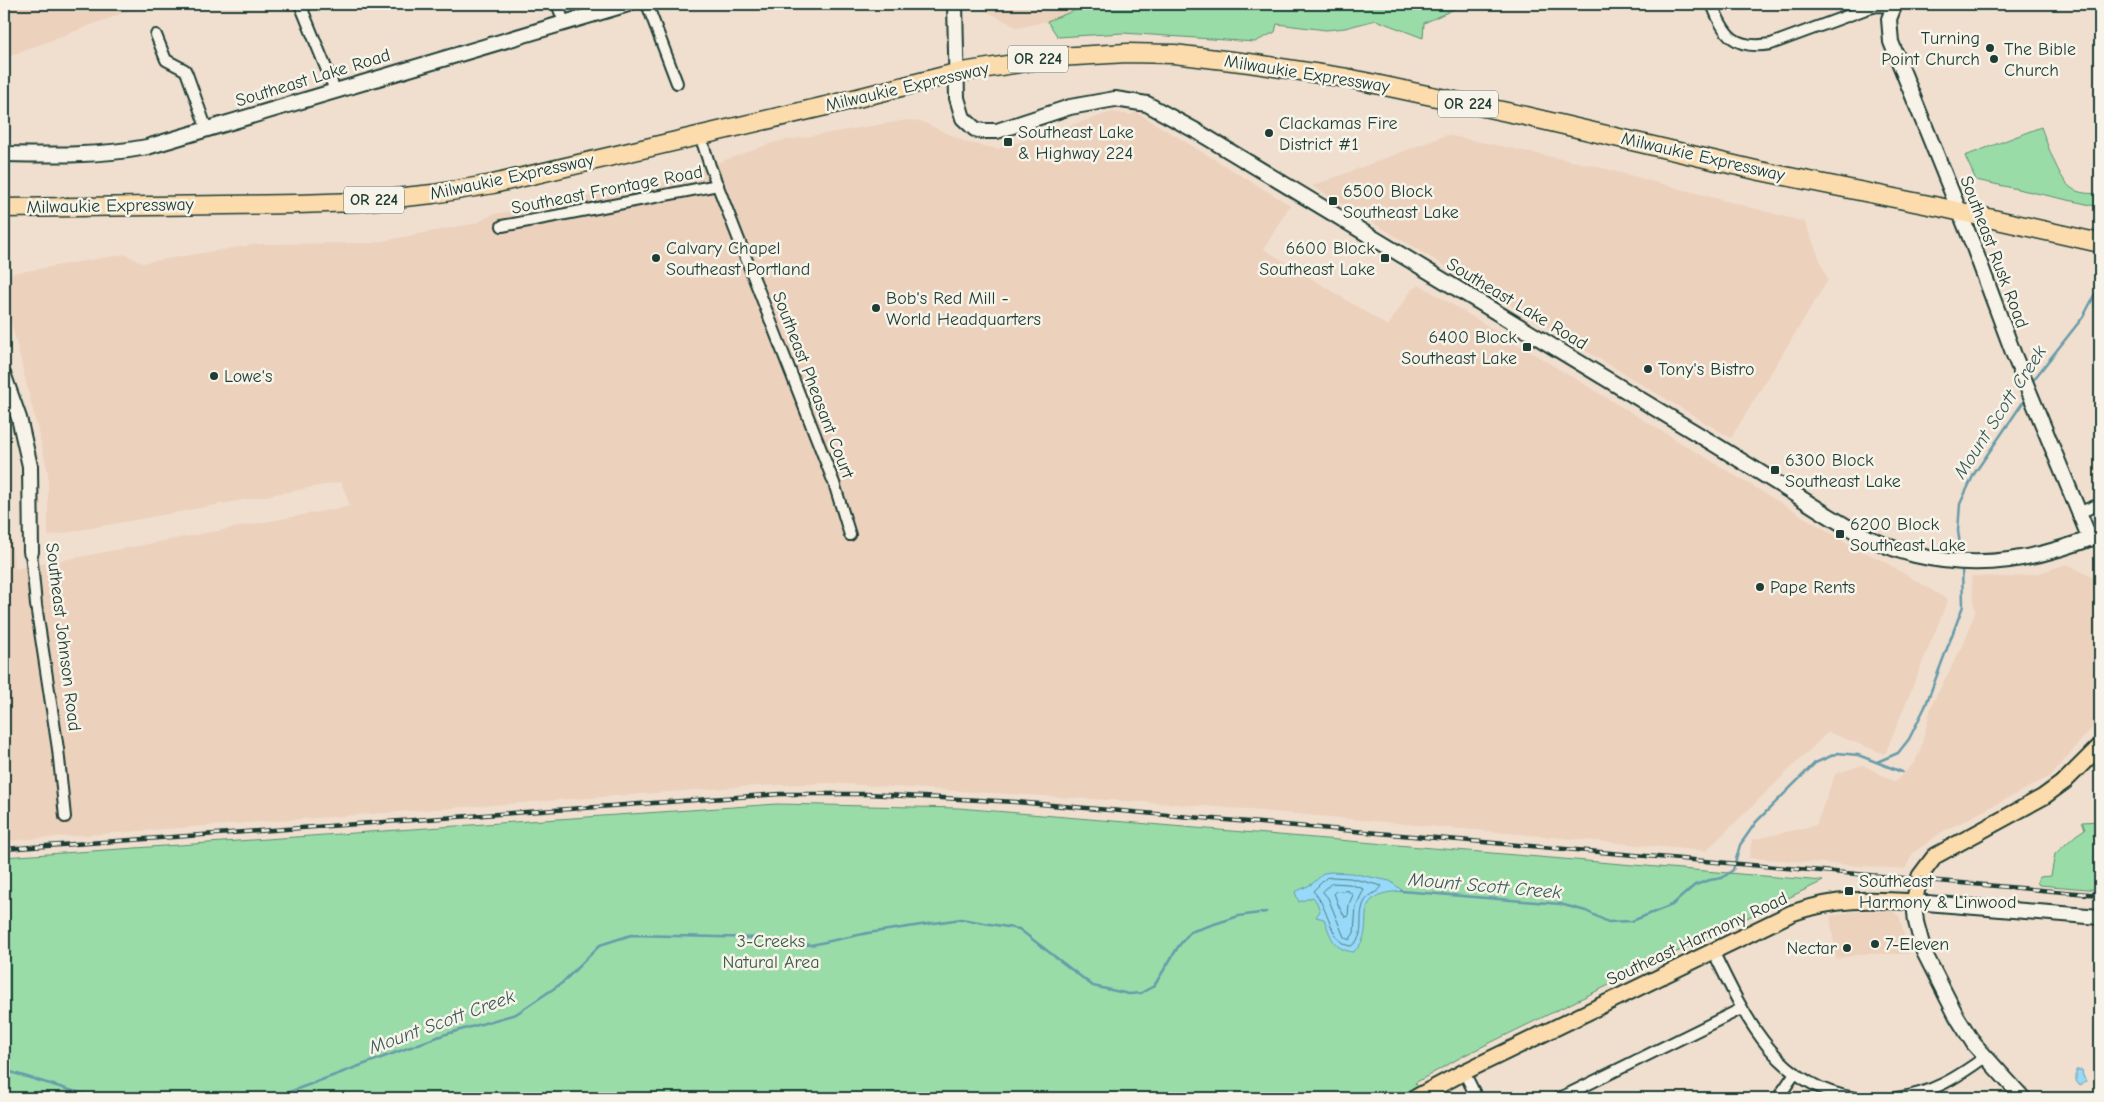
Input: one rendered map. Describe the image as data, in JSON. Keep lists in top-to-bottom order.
{
  "streets": {
    "highway": ["OR 224", "Milwaukie Expressway"],
    "main road": ["Southeast Harmony Road"],
    "street": [
      "Southeast Lake Road",
      "Southeast Frontage Road",
      "Southeast Rusk Road",
      "Southeast Pheasant Court",
      "Southeast Johnson Road"
    ]
  },
  "crossings": [
    ["Milwaukie Expressway", "Southeast Lake Road"],
    ["Milwaukie Expressway", "Southeast Rusk Road"],
    ["Milwaukie Expressway", "Southeast Pheasant Court"],
    ["Southeast Lake Road", "Southeast Rusk Road"],
    ["Southeast Frontage Road", "Southeast Pheasant Court"]
  ],
  "water": ["Mount Scott Creek"],
  "parks": ["3-Creeks Natural Area"],
  "places": {
    "other": [
      "Turning Point Church",
      "The Bible Church",
      "Clackamas Fire District #1",
      "Calvary Chapel Southeast Portland",
      "Bob's Red Mill - World Headquarters",
      "Tony's Bistro",
      "Lowe's",
      "Pape Rents",
      "7-Eleven",
      "Nectar"
    ],
    "transit": [
      "Southeast Lake & Highway 224",
      "6500 Block Southeast Lake",
      "6600 Block Southeast Lake",
      "6400 Block Southeast Lake",
      "6300 Block Southeast Lake",
      "6200 Block Southeast Lake",
      "Southeast Harmony & Linwood"
    ]
  }
}
